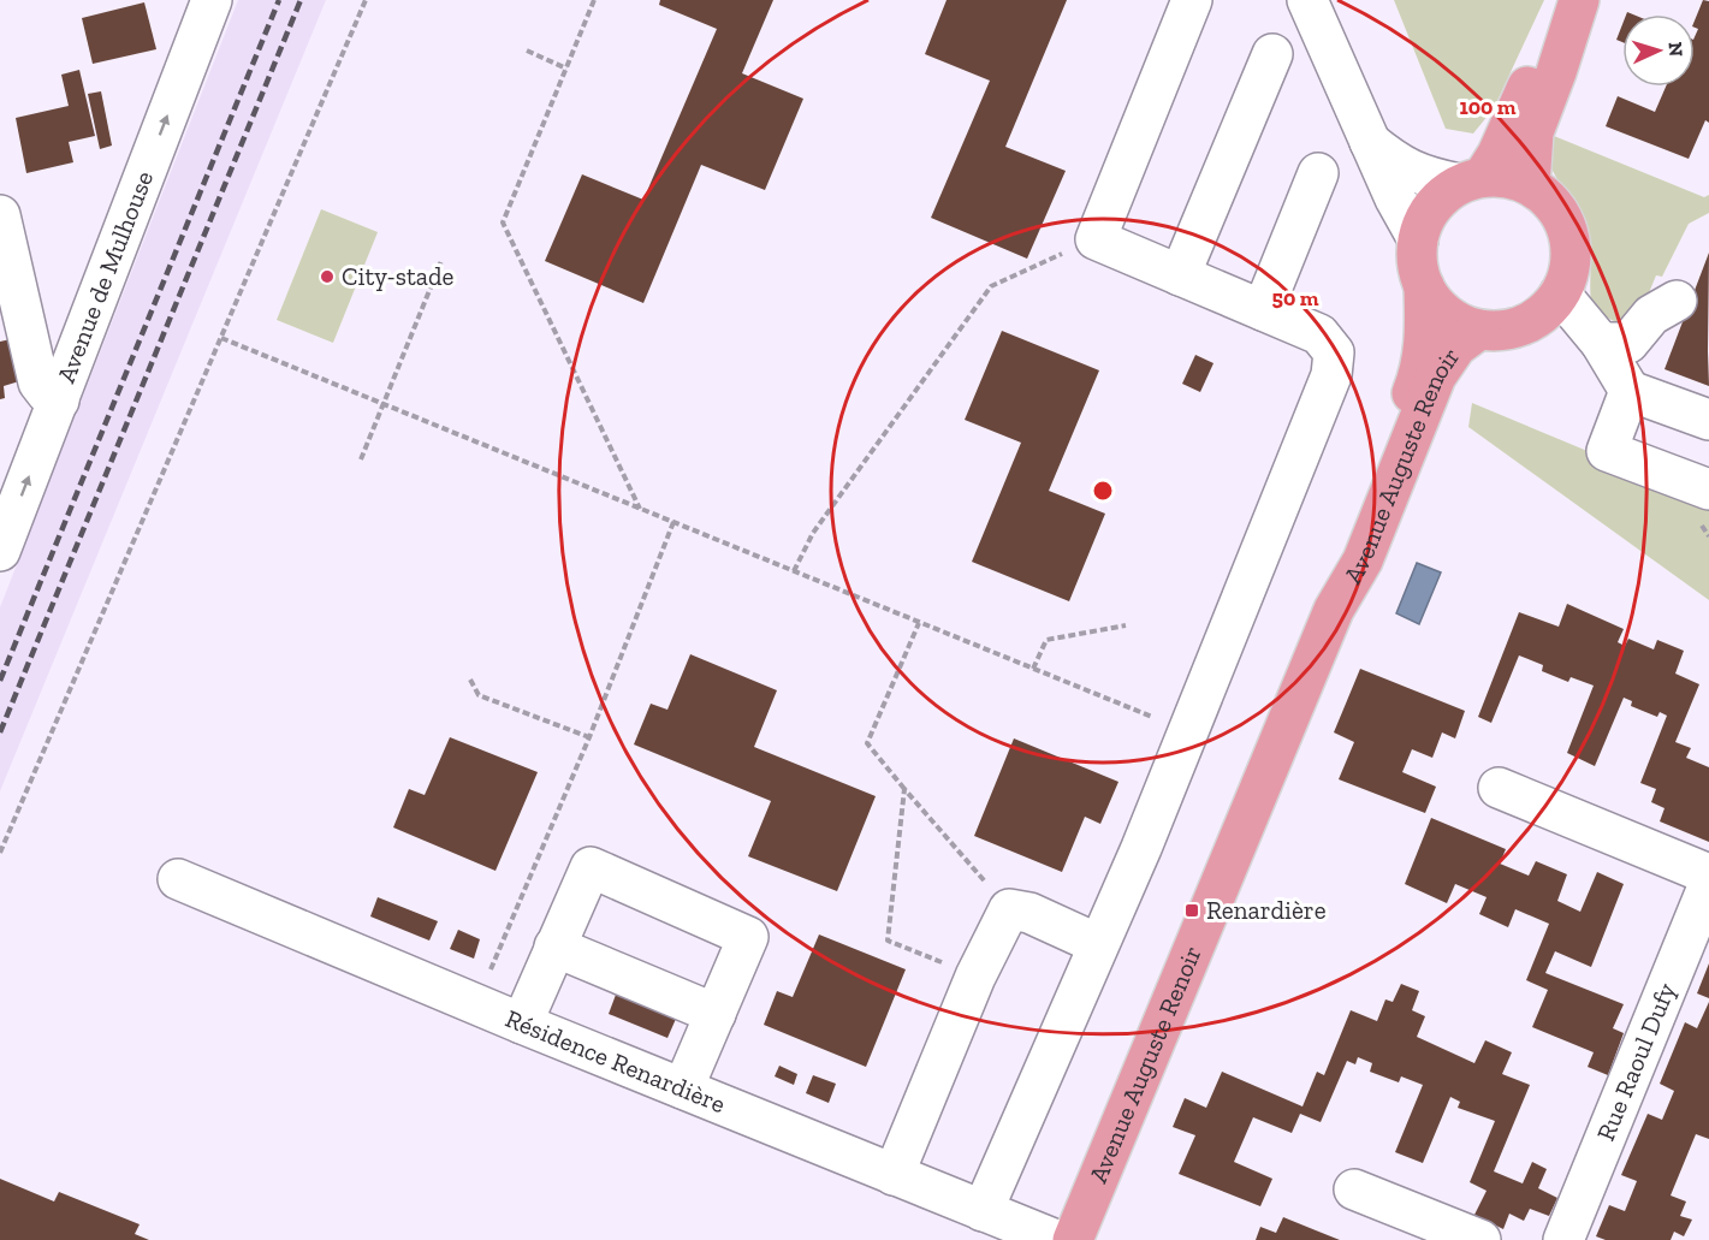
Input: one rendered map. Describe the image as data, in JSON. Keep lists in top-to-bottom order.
{
  "streets": {
    "main road": ["Avenue Auguste Renoir"],
    "street": ["Avenue de Mulhouse", "Résidence Renardière", "Rue Raoul Dufy"]
  },
  "one_way": ["Avenue de Mulhouse"],
  "places": {
    "other": ["City-stade"],
    "transit": ["Renardière"]
  },
  "north": "right",
  "rings": ["100 m", "50 m"]
}
